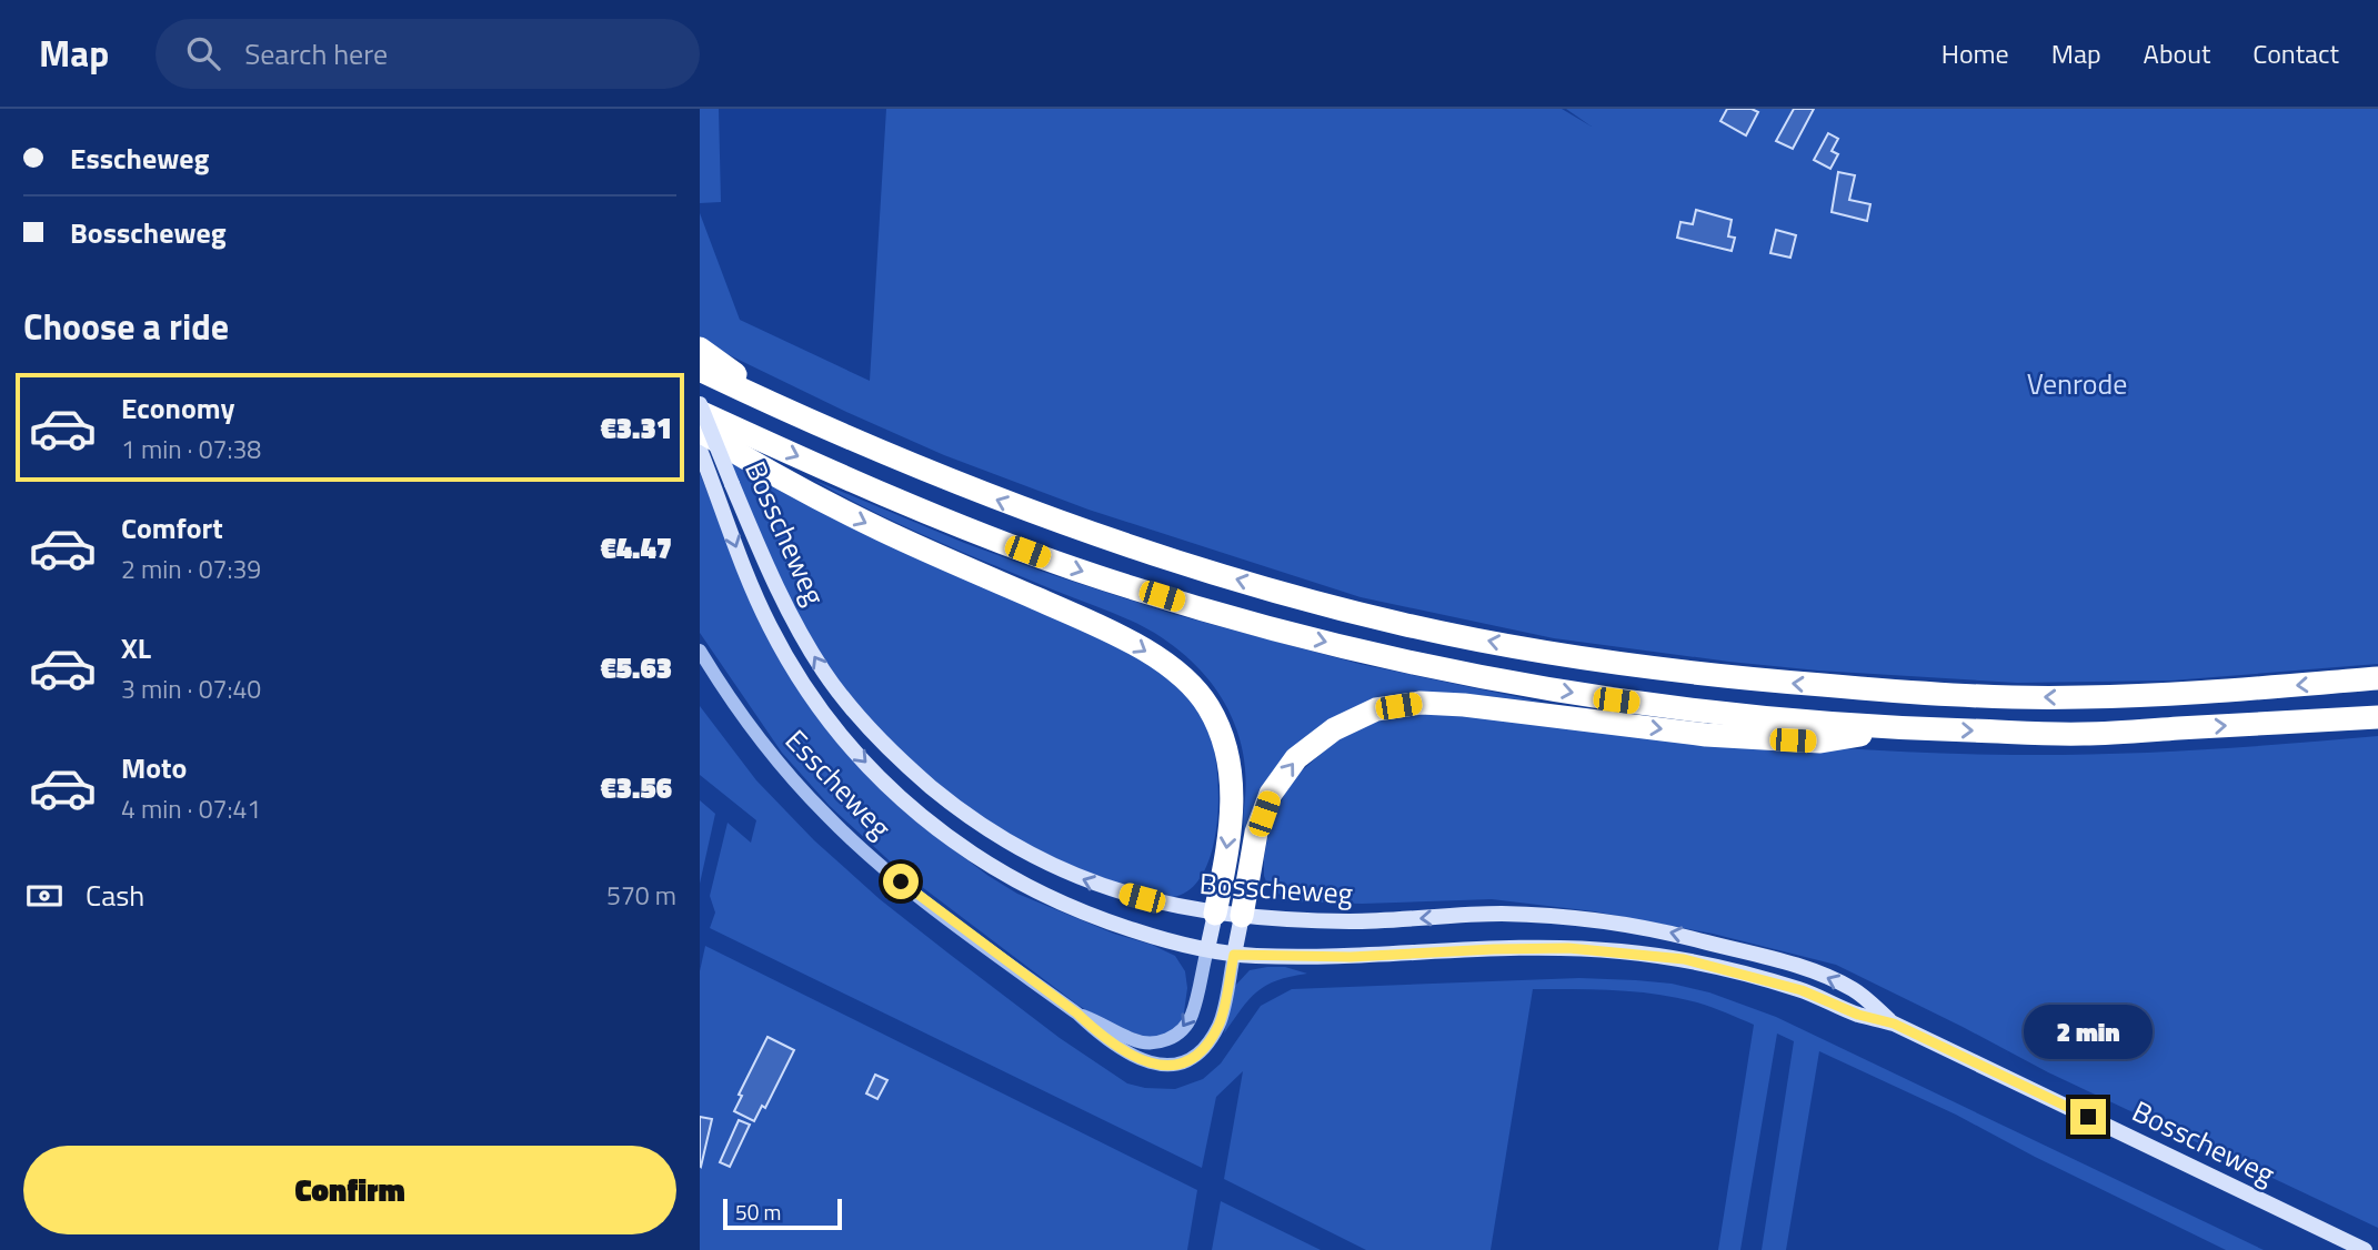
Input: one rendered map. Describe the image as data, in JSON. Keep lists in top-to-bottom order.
{
  "streets": {
    "main road": ["Bosscheweg"],
    "street": ["Esscheweg"]
  },
  "crossings": [
    ["Bosscheweg", "Esscheweg"]
  ],
  "parks": ["Venrode"],
  "scale_bar": "50 m",
  "page": {
    "header": "Map",
    "search": "Search here",
    "nav": [
      "Home",
      "Map",
      "About",
      "Contact"
    ],
    "banner": ["Esscheweg", "Bosscheweg"],
    "heading": "Choose a ride",
    "list": [
      {
        "name": "Economy",
        "note": "1 min · 07:38",
        "value": "€3.31"
      },
      {
        "name": "Comfort",
        "note": "2 min · 07:39",
        "value": "€4.47"
      },
      {
        "name": "XL",
        "note": "3 min · 07:40",
        "value": "€5.63"
      },
      {
        "name": "Moto",
        "note": "4 min · 07:41",
        "value": "€3.56"
      }
    ],
    "pay": ["Cash", "570 m"],
    "bubble": "2 min",
    "buttons": "Confirm",
    "scale": "50 m"
  }
}
